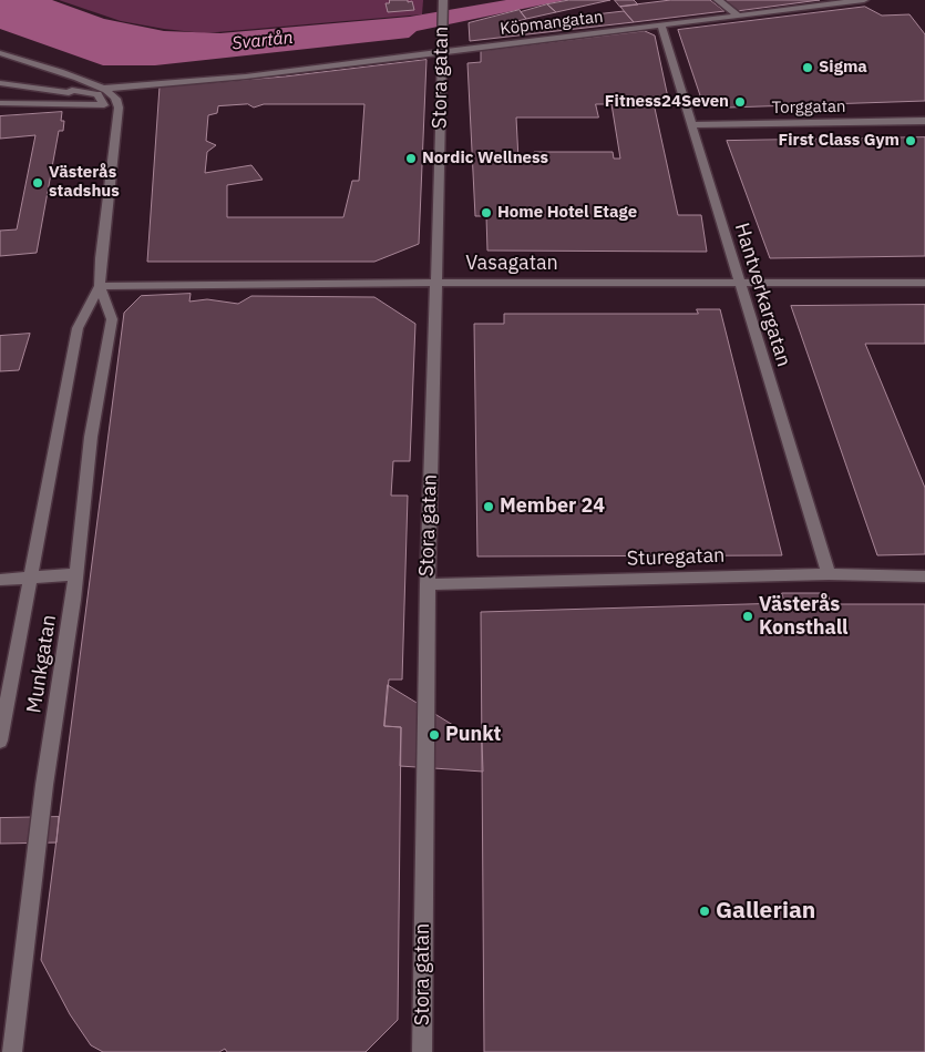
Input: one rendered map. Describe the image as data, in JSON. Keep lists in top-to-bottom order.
{
  "streets": {
    "street": [
      "Köpmangatan",
      "Stora gatan",
      "Torggatan",
      "Vasagatan",
      "Hantverkargatan",
      "Sturegatan",
      "Munkgatan"
    ]
  },
  "crossings": [
    ["Köpmangatan", "Stora gatan"],
    ["Köpmangatan", "Hantverkargatan"],
    ["Köpmangatan", "Munkgatan"],
    ["Stora gatan", "Vasagatan"],
    ["Stora gatan", "Sturegatan"],
    ["Torggatan", "Hantverkargatan"],
    ["Vasagatan", "Hantverkargatan"],
    ["Vasagatan", "Munkgatan"],
    ["Hantverkargatan", "Sturegatan"]
  ],
  "water": ["Svartån"],
  "places": [
    "Sigma",
    "Fitness24Seven",
    "First Class Gym",
    "Nordic Wellness",
    "Västerås stadshus",
    "Home Hotel Etage",
    "Member 24",
    "Västerås Konsthall",
    "Punkt",
    "Gallerian"
  ]
}
